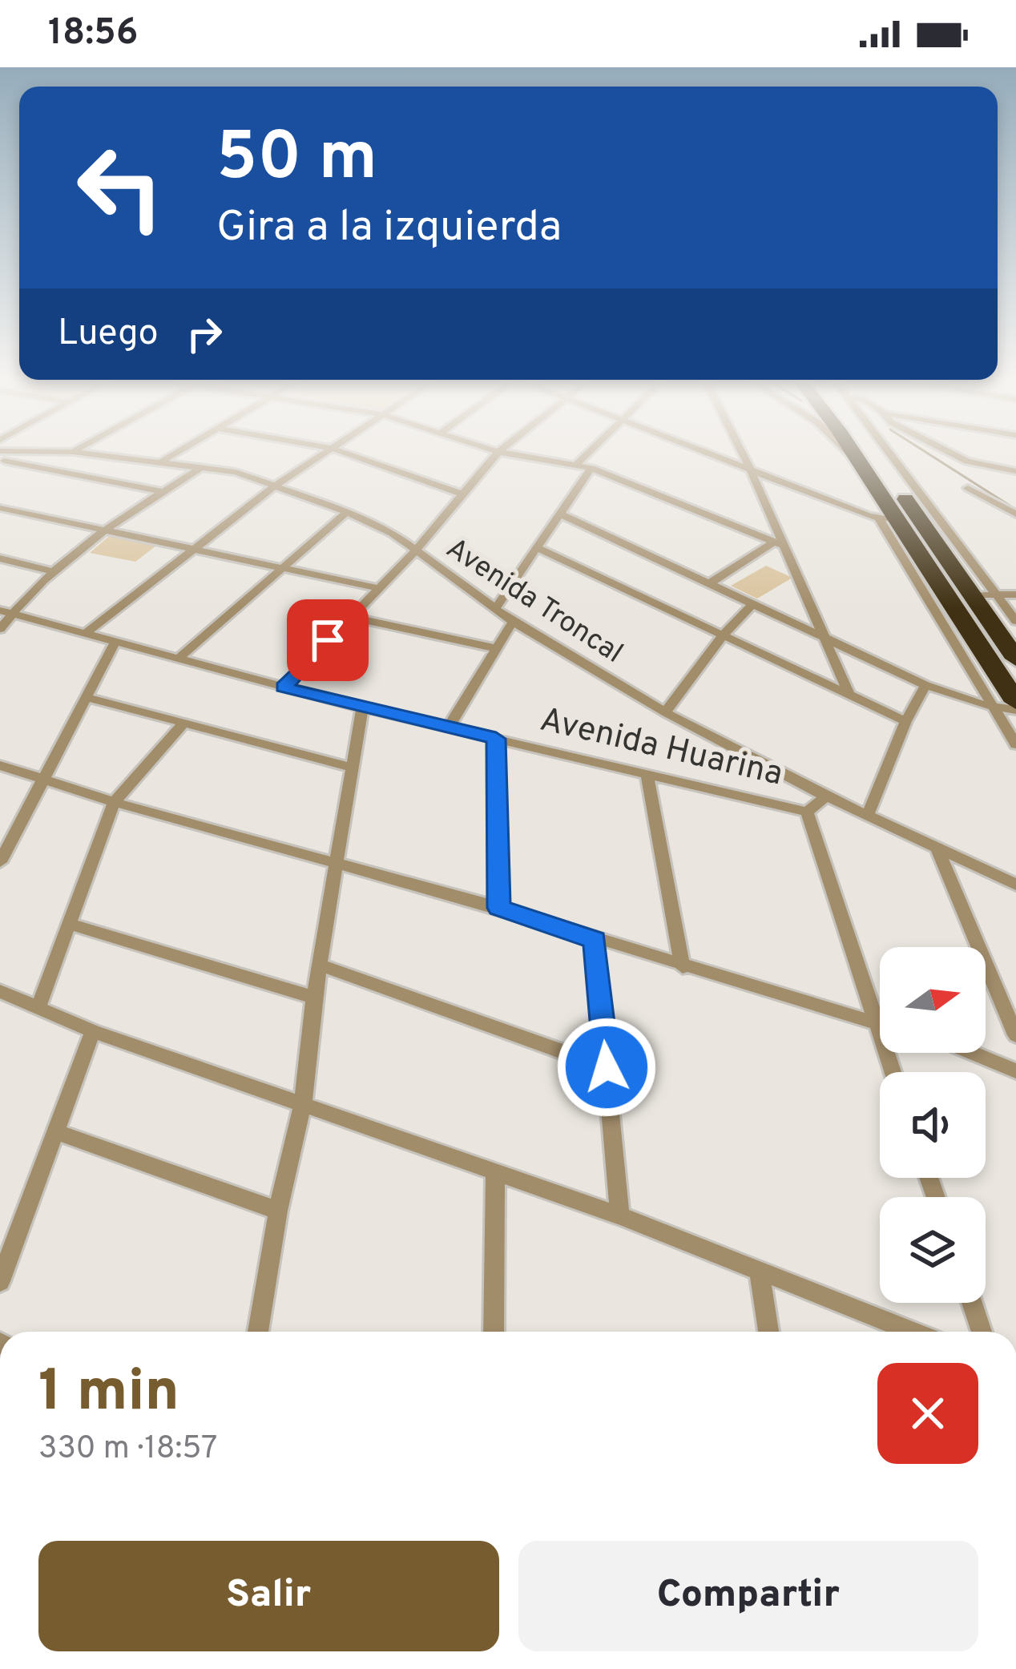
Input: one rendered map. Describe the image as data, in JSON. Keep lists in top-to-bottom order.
{
  "streets": {
    "street": ["Avenida Troncal", "Avenida Huarina"]
  },
  "north": "right",
  "page": {
    "status": "18:56",
    "turn": ["50 m", "Gira a la izquierda"],
    "then": "Luego",
    "heading": ["1 min", "330 m · 18:57"],
    "buttons": ["Salir", "Compartir"]
  }
}
